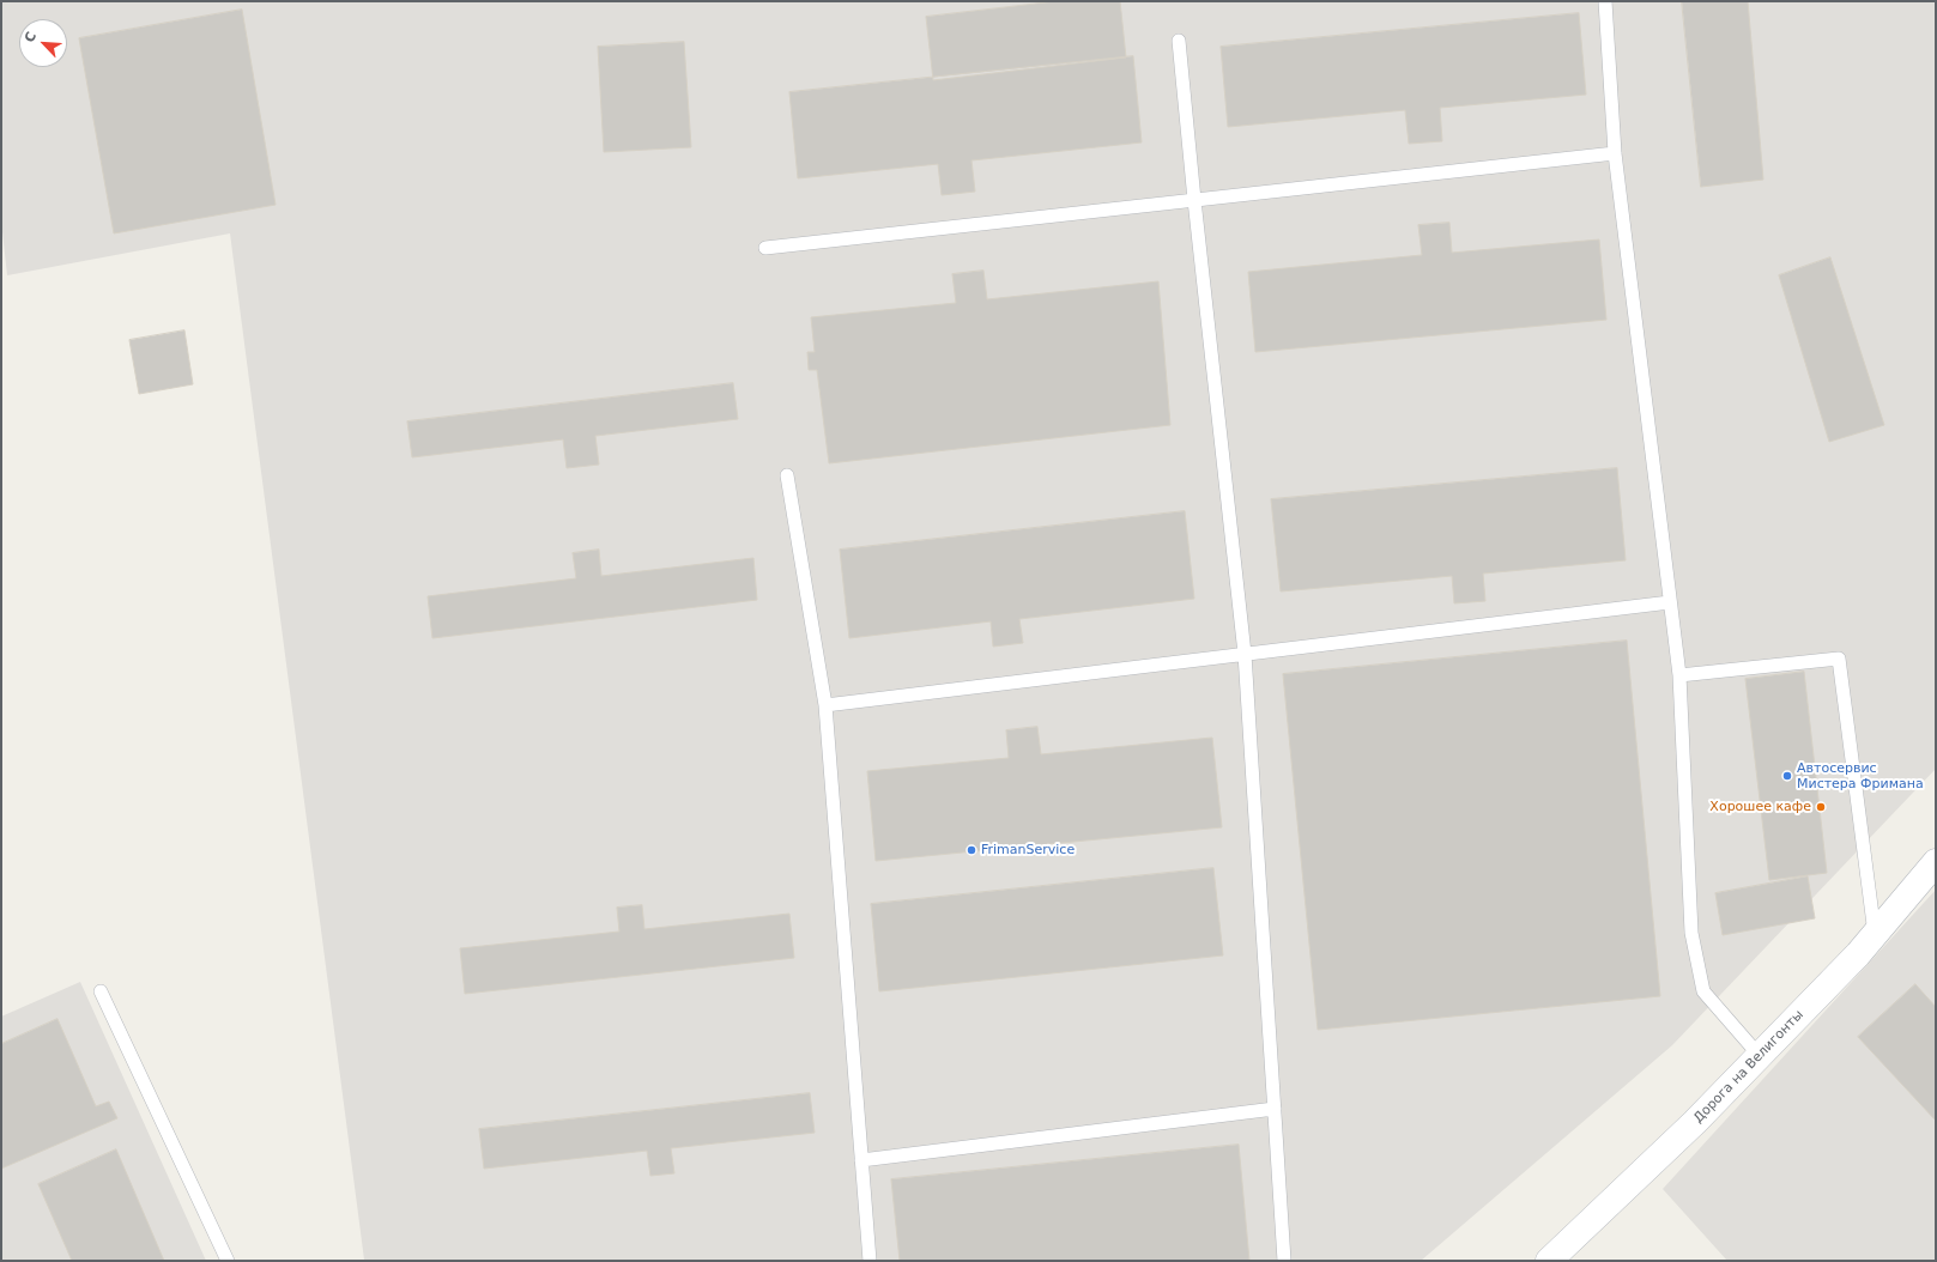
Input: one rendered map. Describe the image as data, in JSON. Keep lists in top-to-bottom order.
{
  "streets": {
    "street": ["Дорога на Велигонты"]
  },
  "places": ["Автосервис Мистера Фримана", "Хорошее кафе", "FrimanService"],
  "north": "top left"
}
